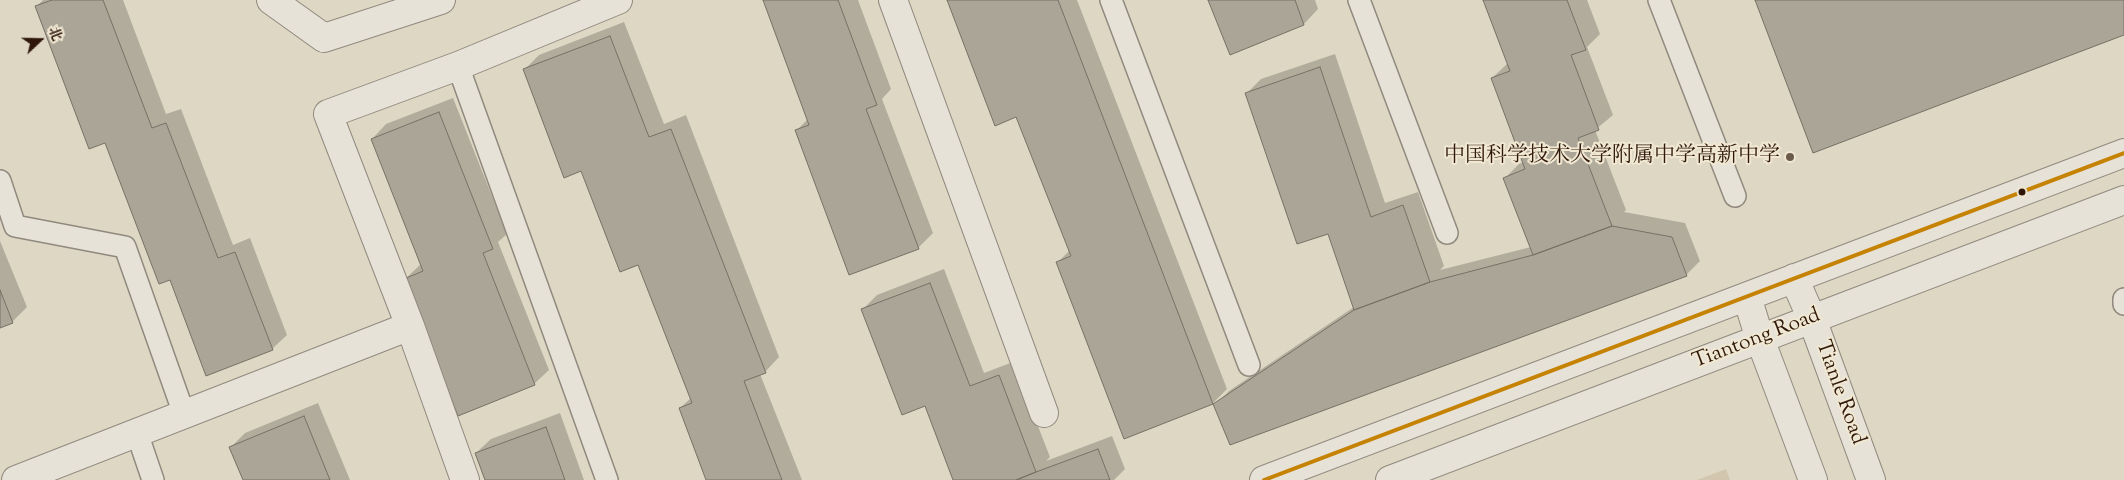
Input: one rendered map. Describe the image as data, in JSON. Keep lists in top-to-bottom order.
{
  "streets": {
    "street": ["Tiantong Road", "Tianle Road"]
  },
  "crossings": [
    ["Tiantong Road", "Tianle Road"]
  ],
  "places": ["中国科学技术大学附属中学高新中学"],
  "north": "right"
}
